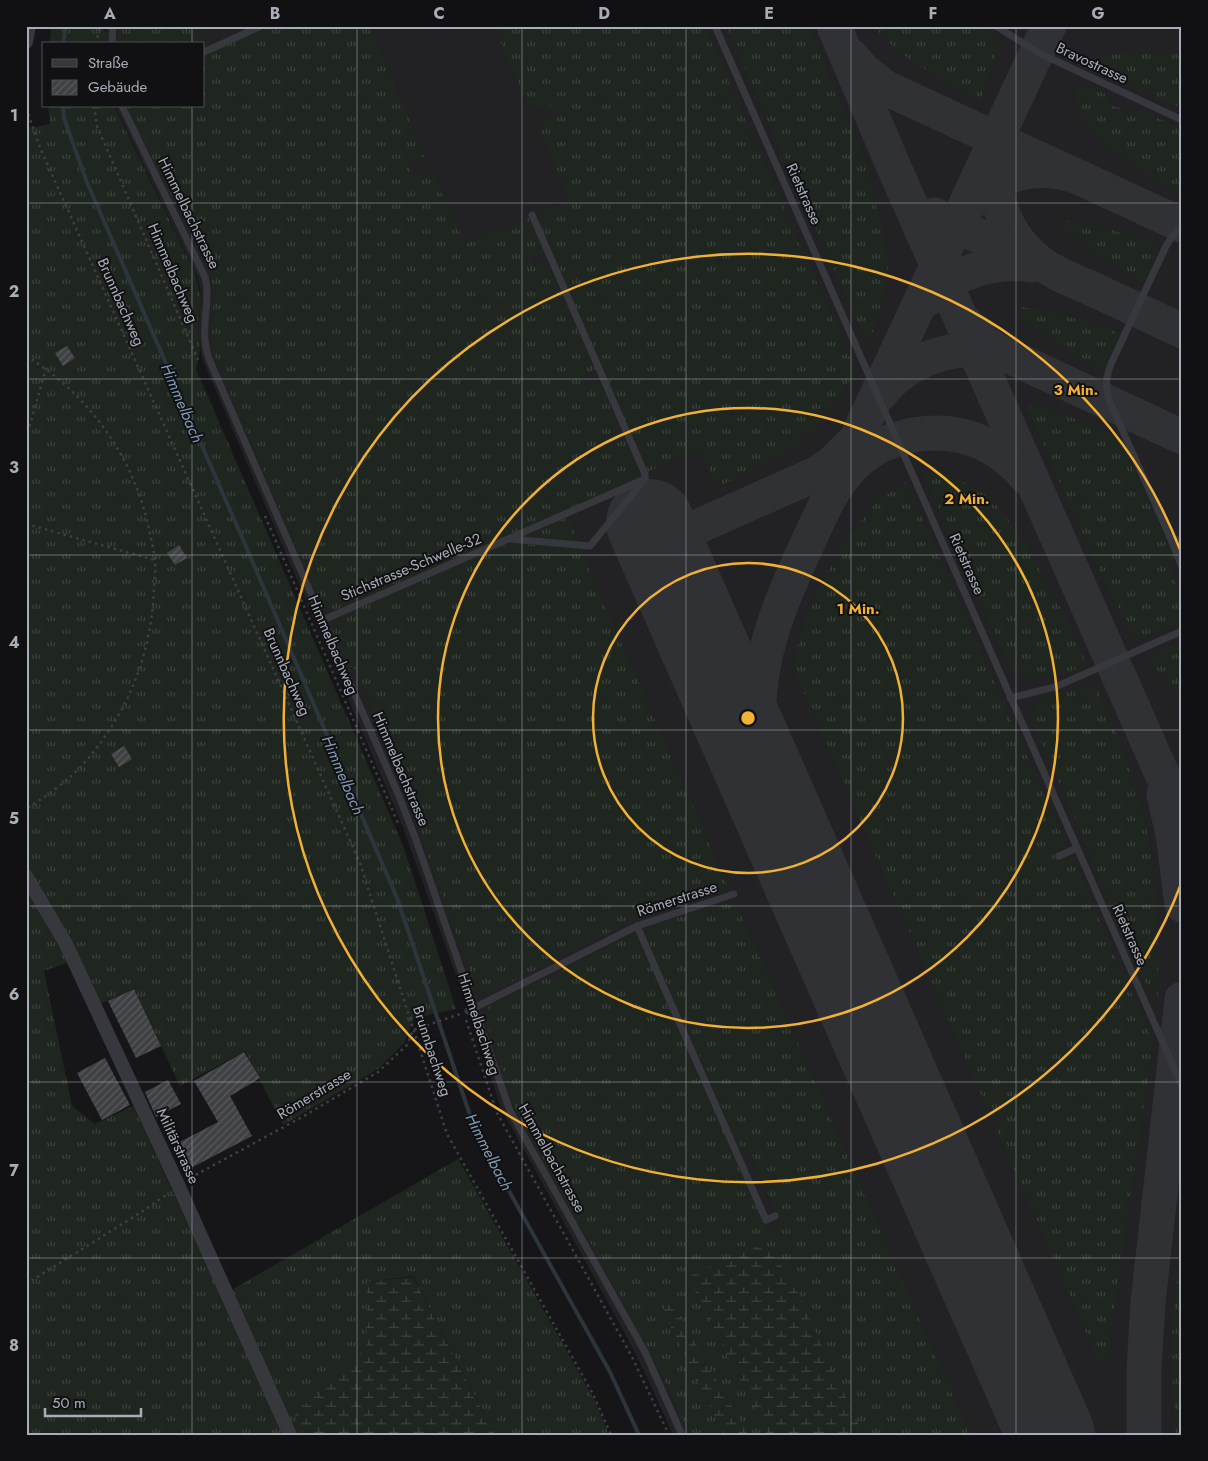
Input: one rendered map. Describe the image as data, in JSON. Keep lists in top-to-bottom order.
{
  "streets": {
    "street": ["Militärstrasse"],
    "lane": [
      "Bravostrasse",
      "Rietstrasse",
      "Himmelbachstrasse",
      "Stichstrasse-Schwelle-32",
      "Römerstrasse"
    ],
    "path": ["Himmelbachweg", "Brunnbachweg"]
  },
  "crossings": [
    ["Himmelbachstrasse", "Himmelbachweg"],
    ["Himmelbachstrasse", "Stichstrasse-Schwelle-32"],
    ["Himmelbachstrasse", "Römerstrasse"],
    ["Himmelbachweg", "Römerstrasse"],
    ["Brunnbachweg", "Römerstrasse"],
    ["Römerstrasse", "Militärstrasse"]
  ],
  "water": ["Himmelbach"],
  "legend": ["Straße", "Gebäude"],
  "scale_bar": "50 m",
  "grid": {
    "columns": [
      "A",
      "B",
      "C",
      "D",
      "E",
      "F",
      "G"
    ],
    "rows": [
      "1",
      "2",
      "3",
      "4",
      "5",
      "6",
      "7",
      "8"
    ]
  },
  "rings": ["3 Min.", "2 Min.", "1 Min."]
}
